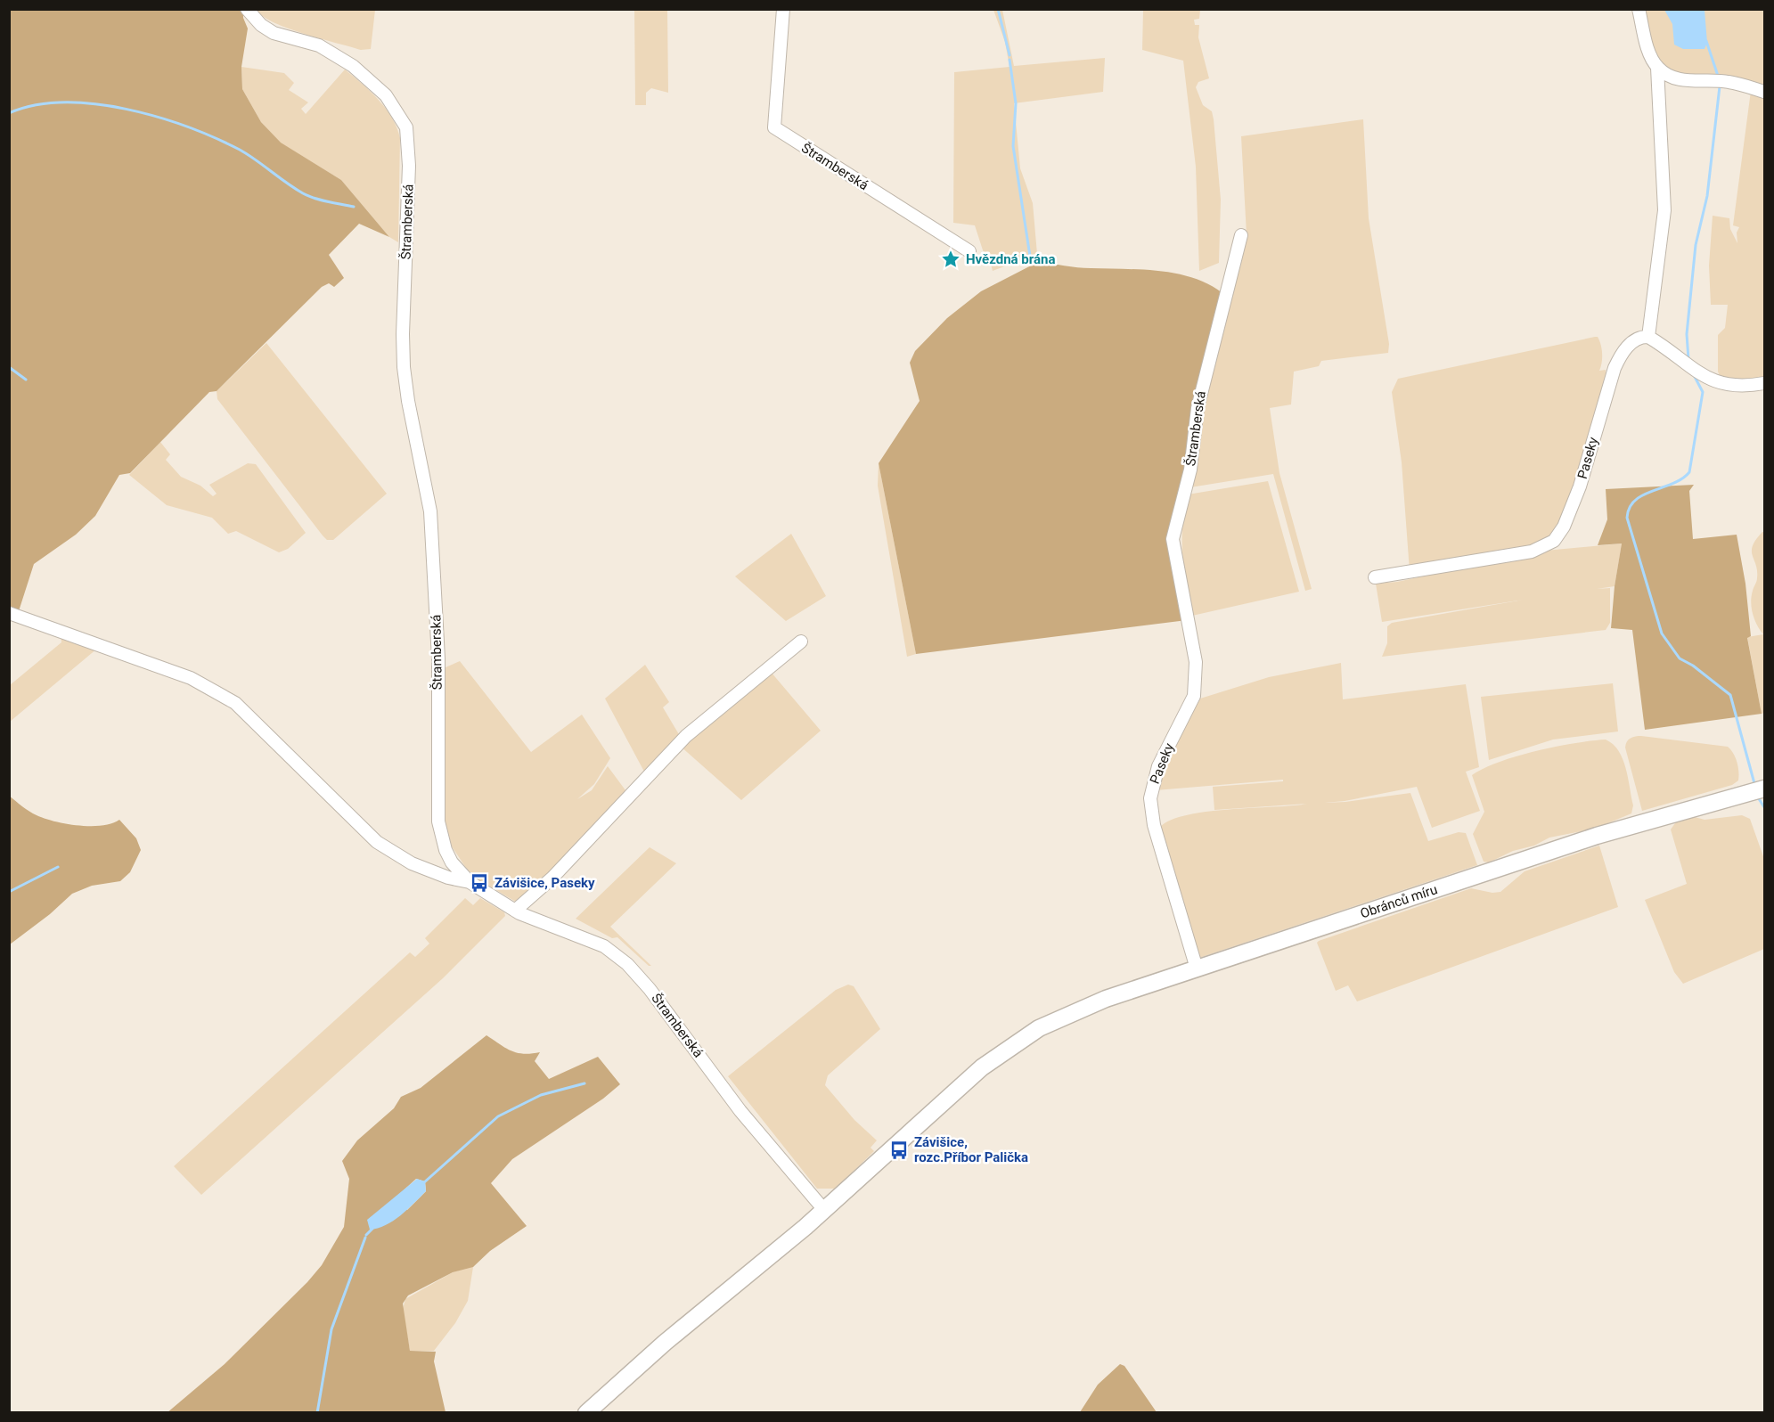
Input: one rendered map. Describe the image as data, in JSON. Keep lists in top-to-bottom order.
{
  "streets": {
    "main road": ["Obránců míru"],
    "street": ["Štramberská", "Paseky"]
  },
  "crossings": [
    ["Štramberská", "Paseky"],
    ["Štramberská", "Obránců míru"],
    ["Paseky", "Obránců míru"]
  ],
  "places": {
    "place": ["Hvězdná brána"],
    "bus stop": ["Závišice, Paseky", "Závišice, rozc.Příbor Palička"]
  }
}
